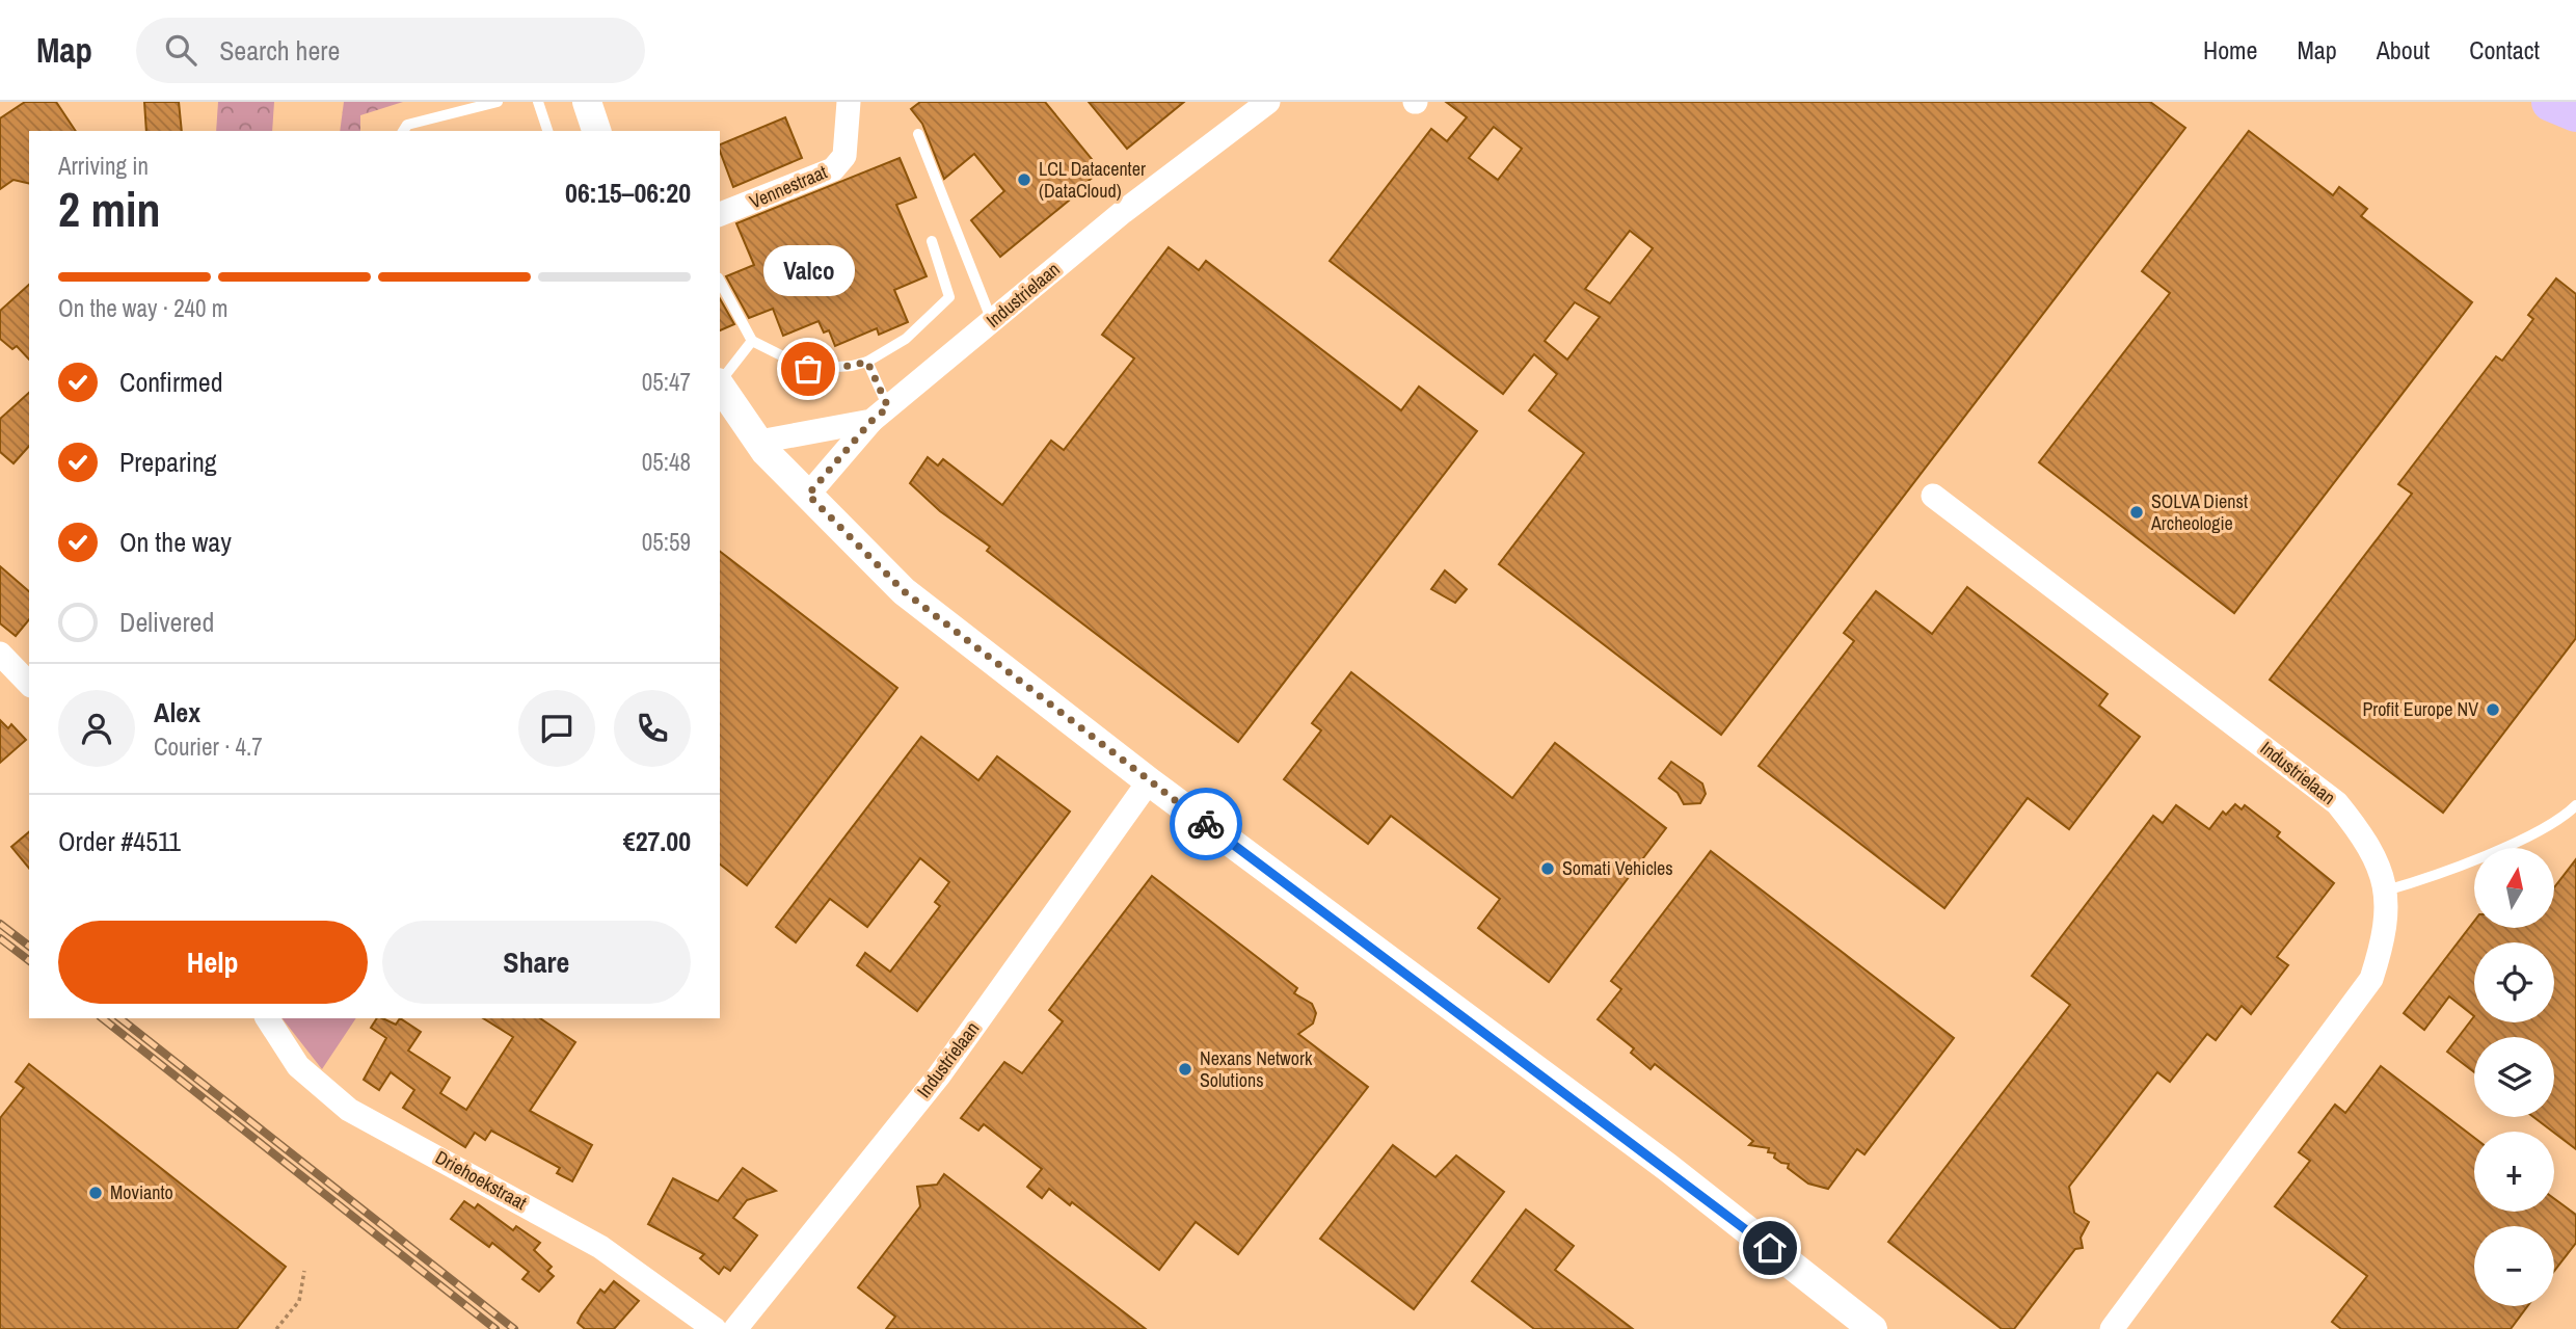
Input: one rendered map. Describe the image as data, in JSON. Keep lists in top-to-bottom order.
{
  "streets": {
    "street": ["Vennestraat", "Industrielaan", "Driehoekstraat"]
  },
  "places": [
    "LCL Datacenter (DataCloud)",
    "Valco",
    "SOLVA Dienst Archeologie",
    "Profit Europe NV",
    "Somati Vehicles",
    "Nexans Network Solutions",
    "Movianto"
  ],
  "north": "top",
  "page": {
    "header": "Map",
    "search": "Search here",
    "nav": [
      "Home",
      "Map",
      "About",
      "Contact"
    ],
    "heading": ["2 min", "Arriving in", "06:15–06:20"],
    "panel": [
      "Alex",
      "Courier · 4.7",
      "Order #4511",
      "€27.00"
    ],
    "bubble": "Valco",
    "bar": "On the way · 240 m",
    "list": [
      ["Confirmed", "05:47"],
      ["Preparing", "05:48"],
      ["On the way", "05:59"],
      "Delivered"
    ],
    "map_buttons": ["+", "−"],
    "buttons": ["Help", "Share"]
  }
}
